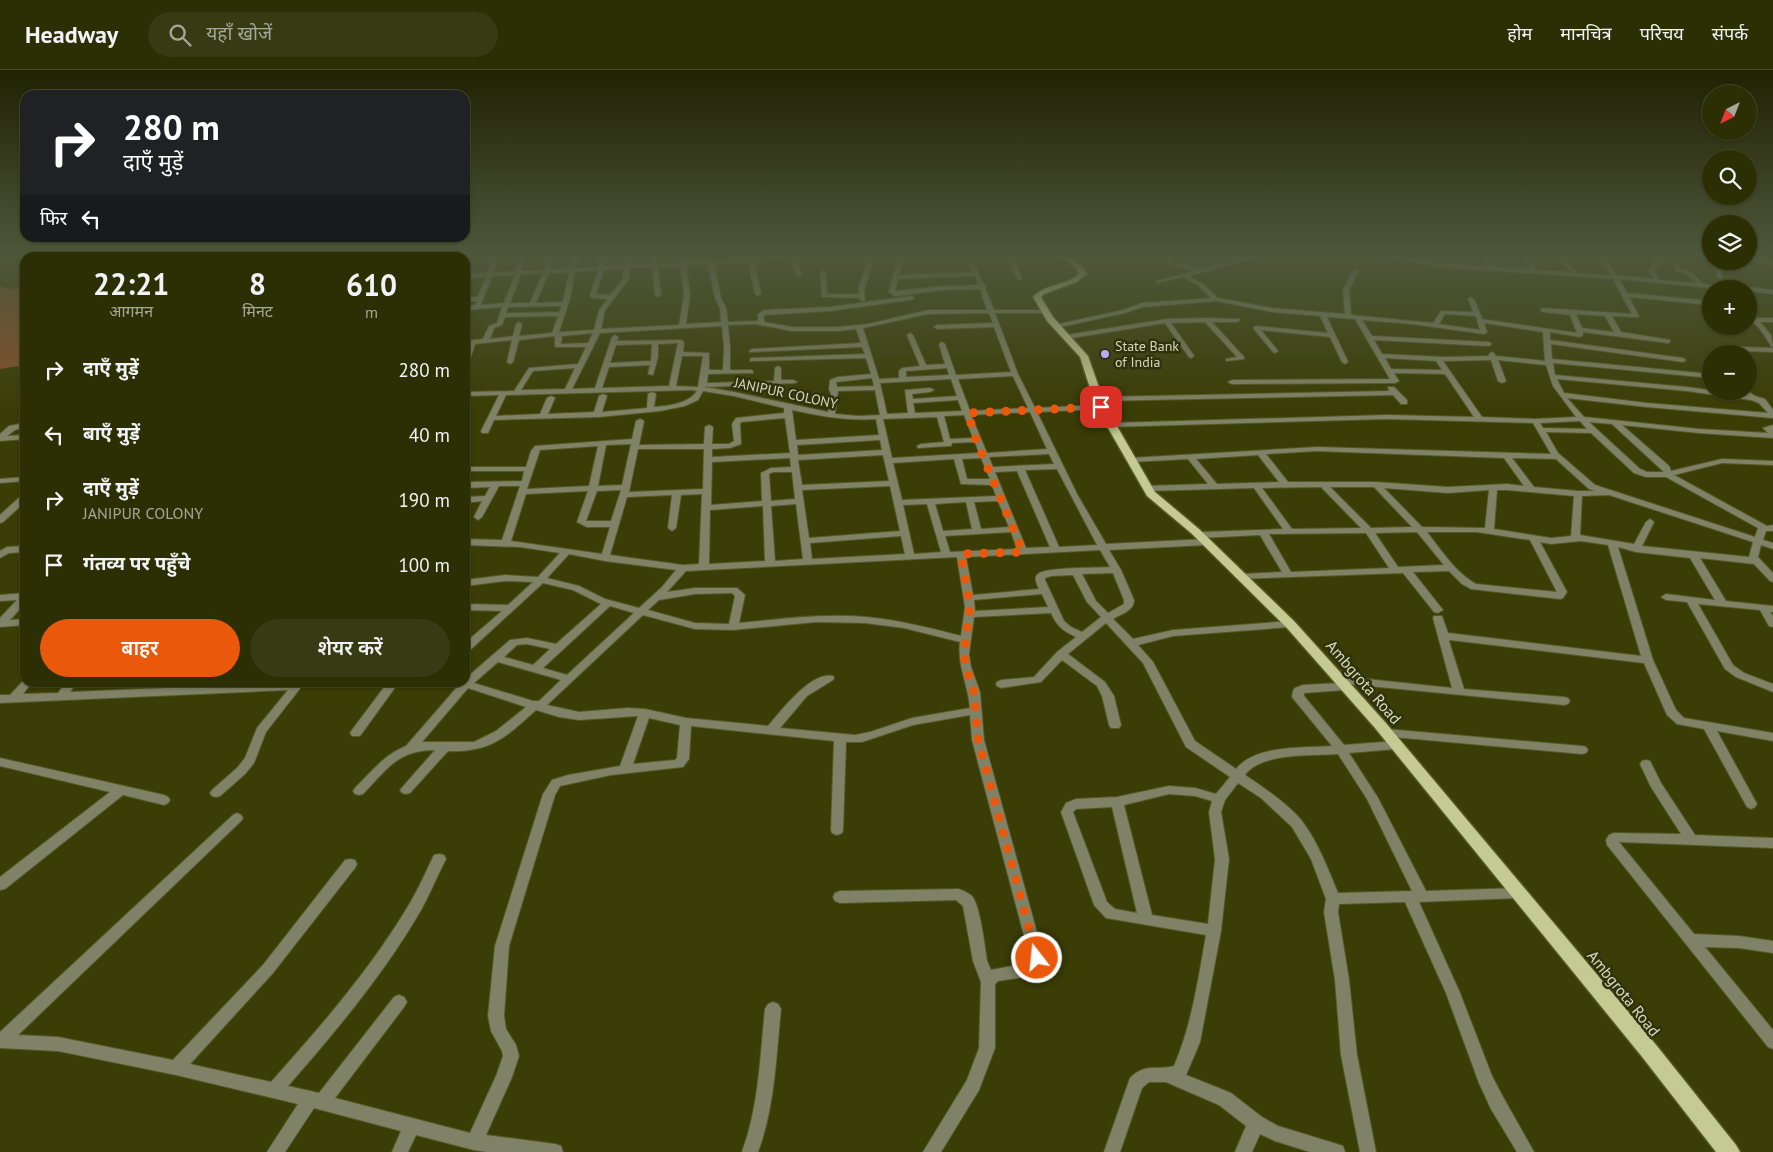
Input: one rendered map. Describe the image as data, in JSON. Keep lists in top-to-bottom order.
{
  "streets": {
    "main road": ["Ambgrota Road"],
    "street": ["JANIPUR COLONY"]
  },
  "crossings": [
    ["JANIPUR COLONY", "Ambgrota Road"]
  ],
  "places": ["State Bank of India"],
  "north": "bottom left",
  "page": {
    "header": "Headway",
    "search": "यहाँ खोजें",
    "nav": [
      "होम",
      "मानचित्र",
      "परिचय",
      "संपर्क"
    ],
    "map_buttons": ["+", "−"],
    "turn": ["280 m", "दाएँ मुड़ें"],
    "then": "फिर",
    "eta": [
      "22:21",
      "आगमन",
      "8",
      "मिनट",
      "610",
      "m"
    ],
    "list": [
      {
        "name": "दाएँ मुड़ें",
        "value": "280 m"
      },
      {
        "name": "बाएँ मुड़ें",
        "value": "40 m"
      },
      {
        "name": "दाएँ मुड़ें",
        "note": "JANIPUR COLONY",
        "value": "190 m"
      },
      {
        "name": "गंतव्य पर पहुँचे",
        "value": "100 m"
      }
    ],
    "buttons": ["बाहर", "शेयर करें"]
  }
}
